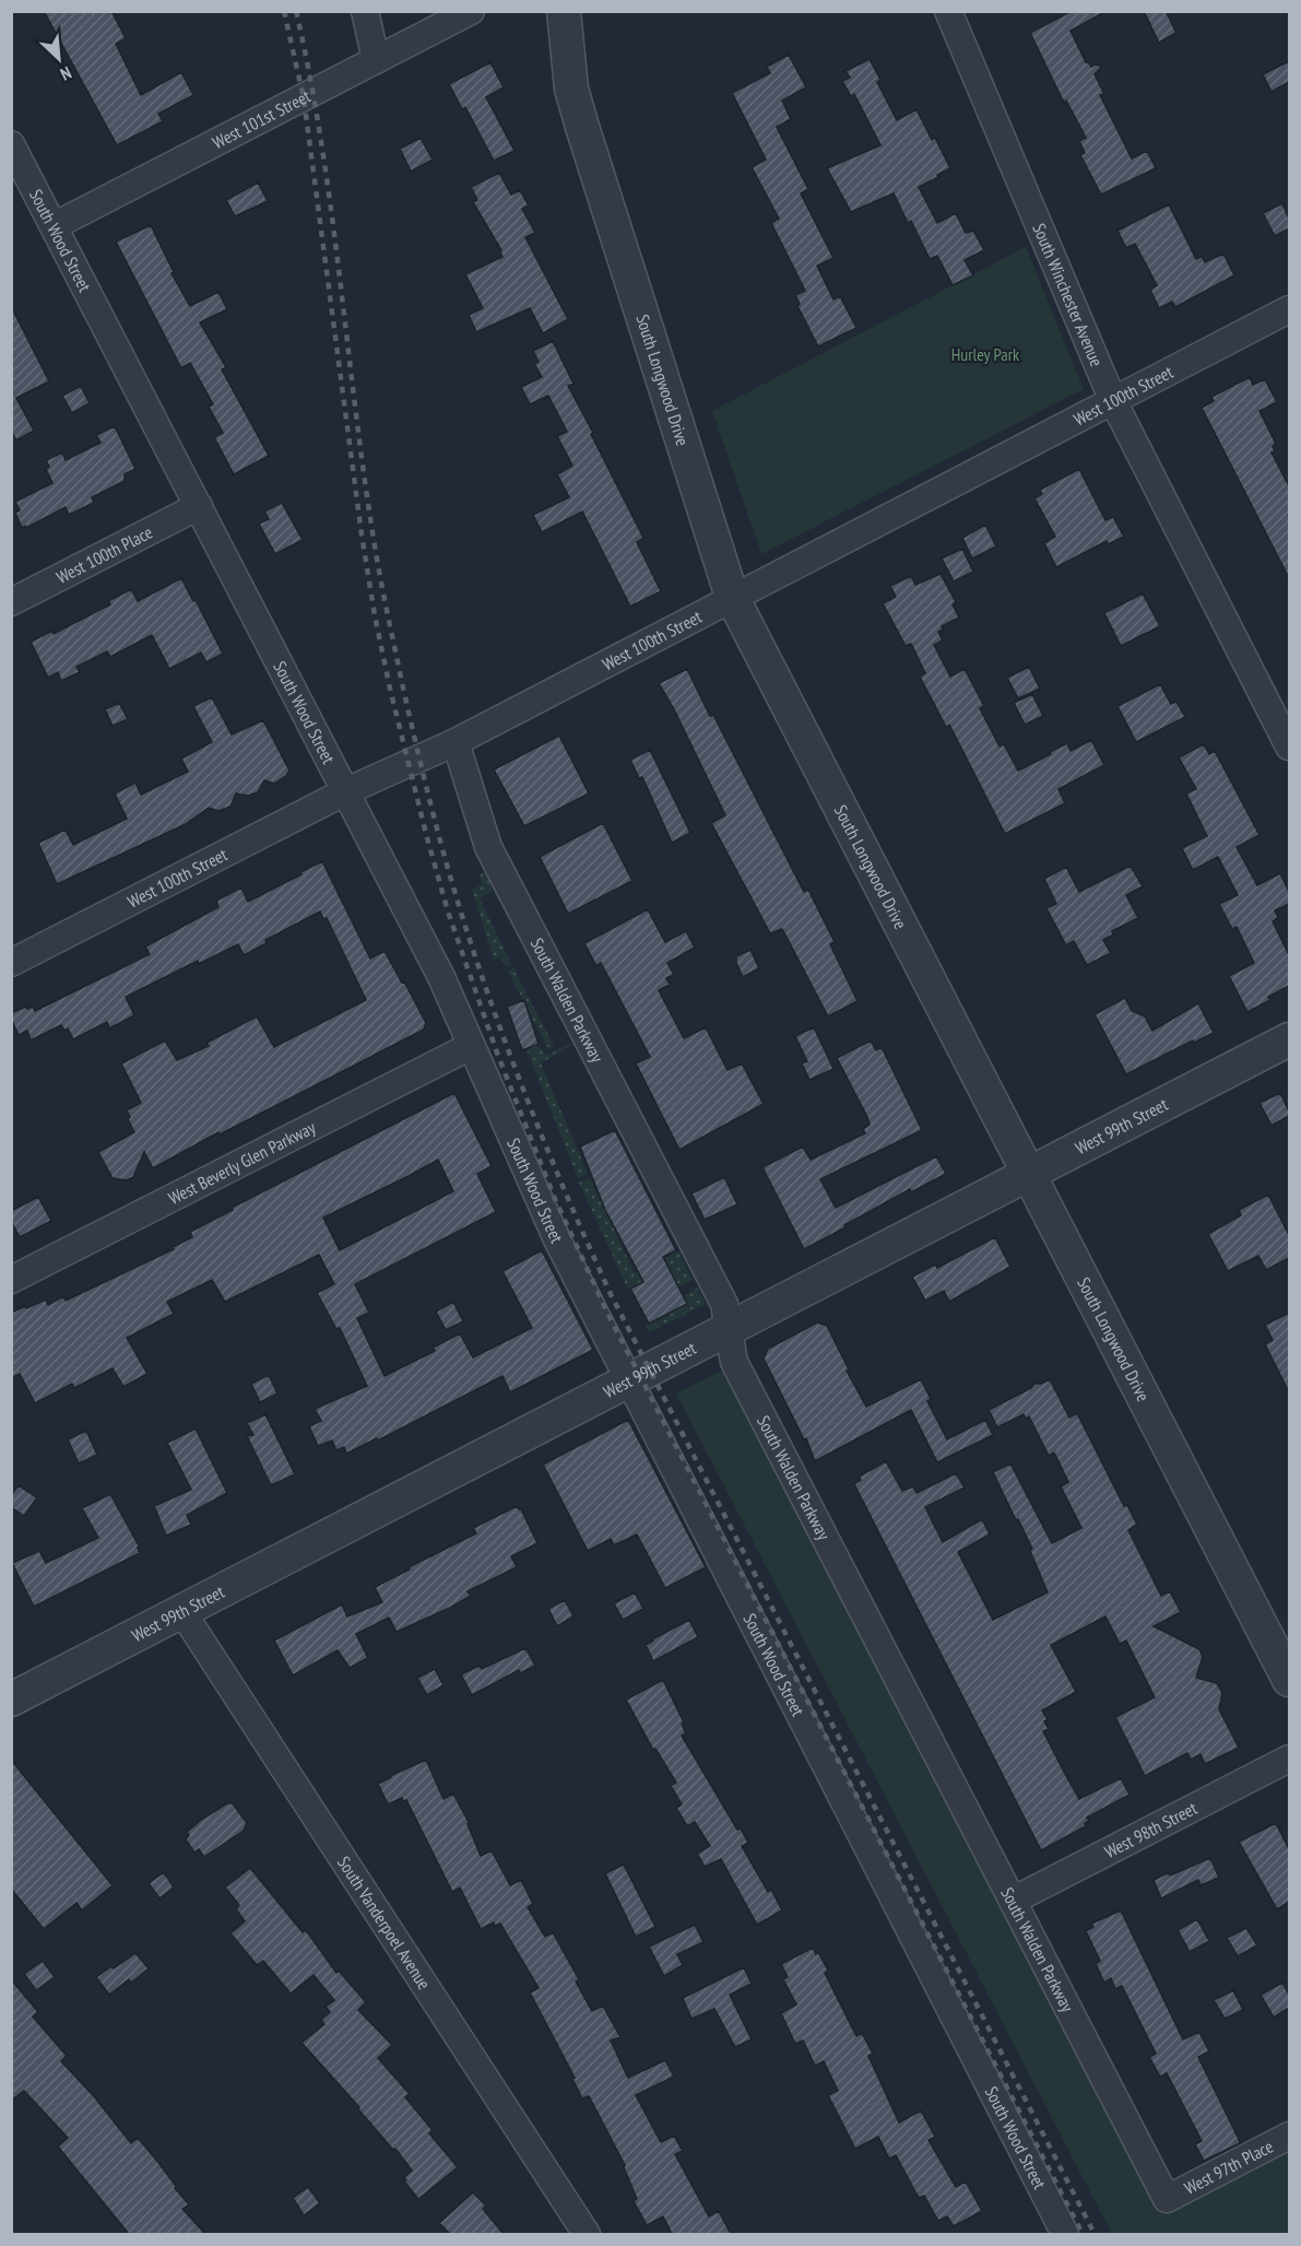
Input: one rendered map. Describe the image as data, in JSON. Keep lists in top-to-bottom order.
{
  "streets": {
    "street": [
      "West 101st Street",
      "South Wood Street",
      "South Winchester Avenue",
      "South Longwood Drive",
      "West 100th Street",
      "West 100th Place",
      "South Walden Parkway",
      "West 99th Street",
      "West Beverly Glen Parkway",
      "West 98th Street",
      "South Vanderpoel Avenue",
      "West 97th Place"
    ]
  },
  "crossings": [
    ["West 101st Street", "South Wood Street"],
    ["South Wood Street", "West 100th Street"],
    ["South Wood Street", "West 100th Place"],
    ["South Wood Street", "West 99th Street"],
    ["South Wood Street", "West Beverly Glen Parkway"],
    ["South Winchester Avenue", "West 100th Street"],
    ["South Longwood Drive", "West 100th Street"],
    ["South Longwood Drive", "West 99th Street"],
    ["West 100th Street", "South Walden Parkway"],
    ["South Walden Parkway", "West 99th Street"],
    ["South Walden Parkway", "West 98th Street"],
    ["South Walden Parkway", "West 97th Place"],
    ["West 99th Street", "South Vanderpoel Avenue"]
  ],
  "parks": ["Hurley Park"],
  "north": "bottom right"
}
